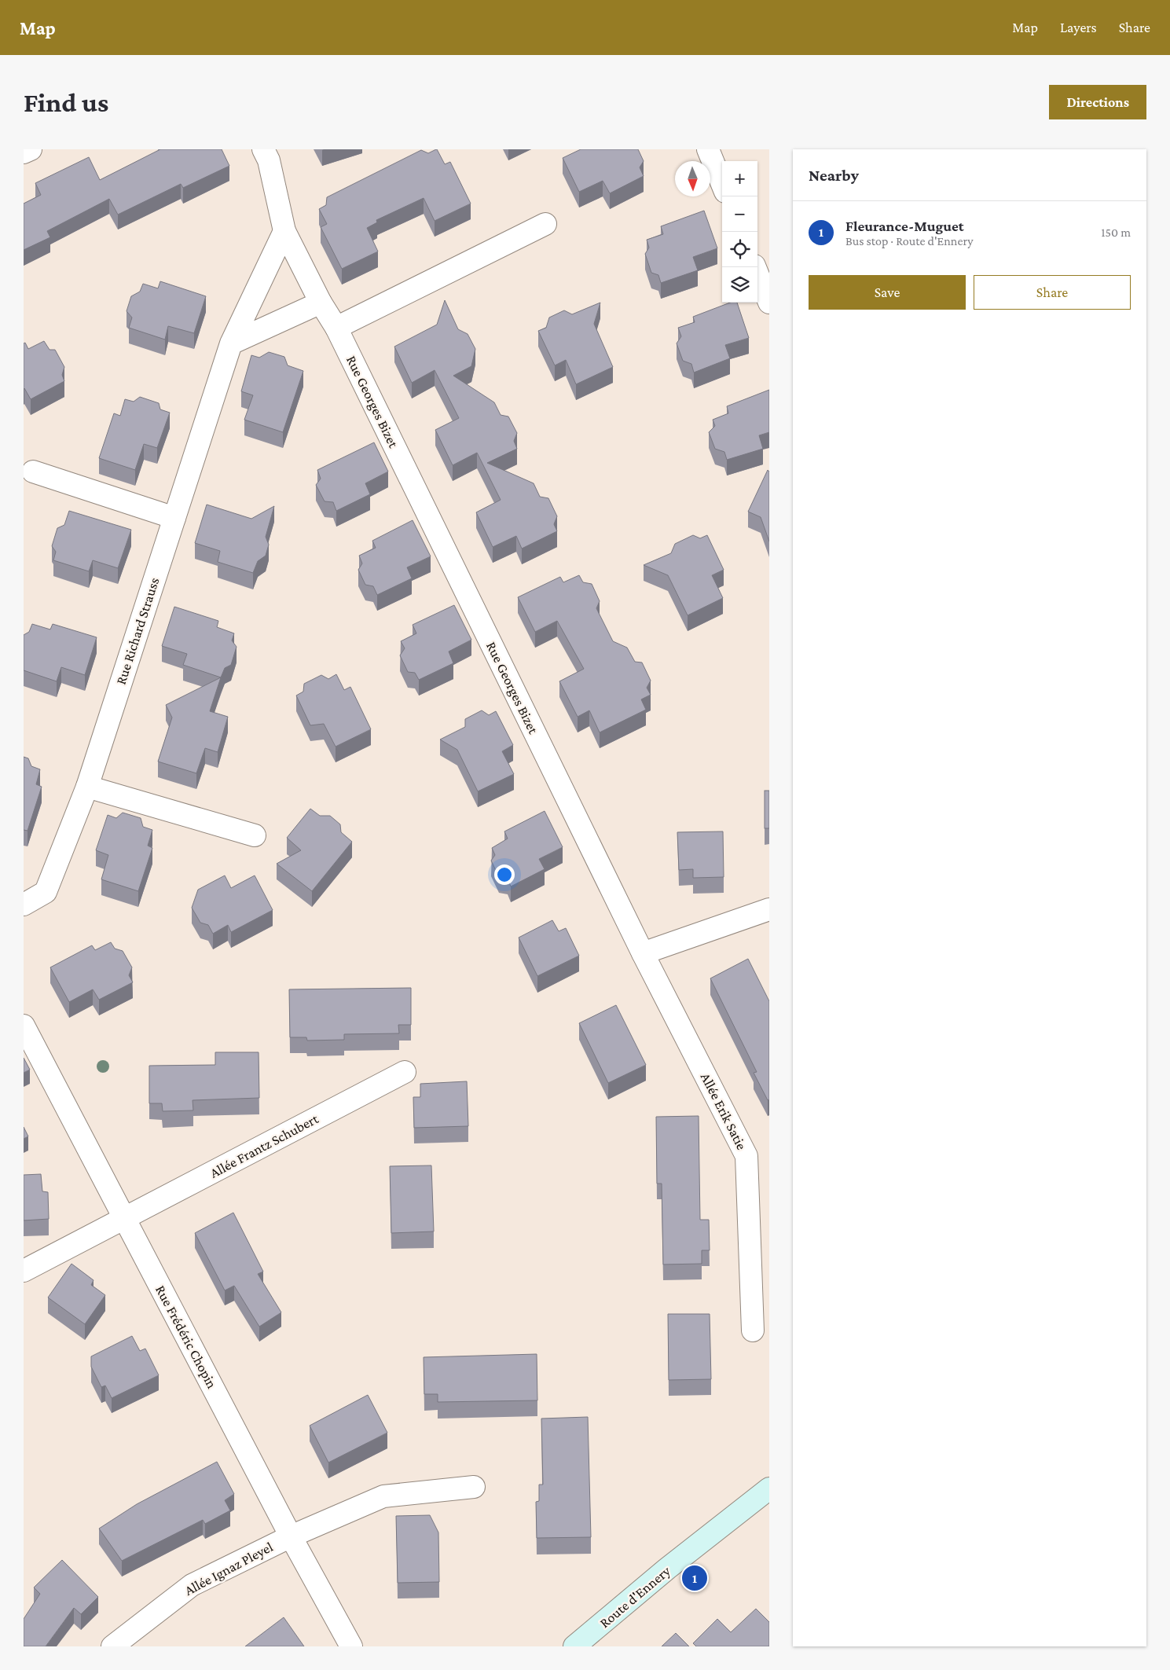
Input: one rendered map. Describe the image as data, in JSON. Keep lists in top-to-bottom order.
{
  "streets": {
    "street": [
      "Rue Georges Bizet",
      "Rue Richard Strauss",
      "Allée Erik Satie",
      "Allée Frantz Schubert",
      "Rue Frédéric Chopin",
      "Allée Ignaz Pleyel",
      "Route d'Ennery"
    ]
  },
  "crossings": [
    ["Rue Georges Bizet", "Rue Richard Strauss"],
    ["Rue Georges Bizet", "Allée Erik Satie"],
    ["Allée Frantz Schubert", "Rue Frédéric Chopin"],
    ["Rue Frédéric Chopin", "Allée Ignaz Pleyel"]
  ],
  "north": "bottom",
  "page": {
    "header": "Map",
    "nav": ["Map", "Layers", "Share"],
    "buttons": [
      "Directions",
      ["Save", "Share"]
    ],
    "title": "Find us",
    "heading": "Nearby",
    "map_buttons": ["+", "−"],
    "list": [
      {
        "mark": "1",
        "name": "Fleurance-Muguet",
        "note": "Bus stop · Route d'Ennery",
        "value": "150 m"
      }
    ],
    "pins": "1"
  }
}
